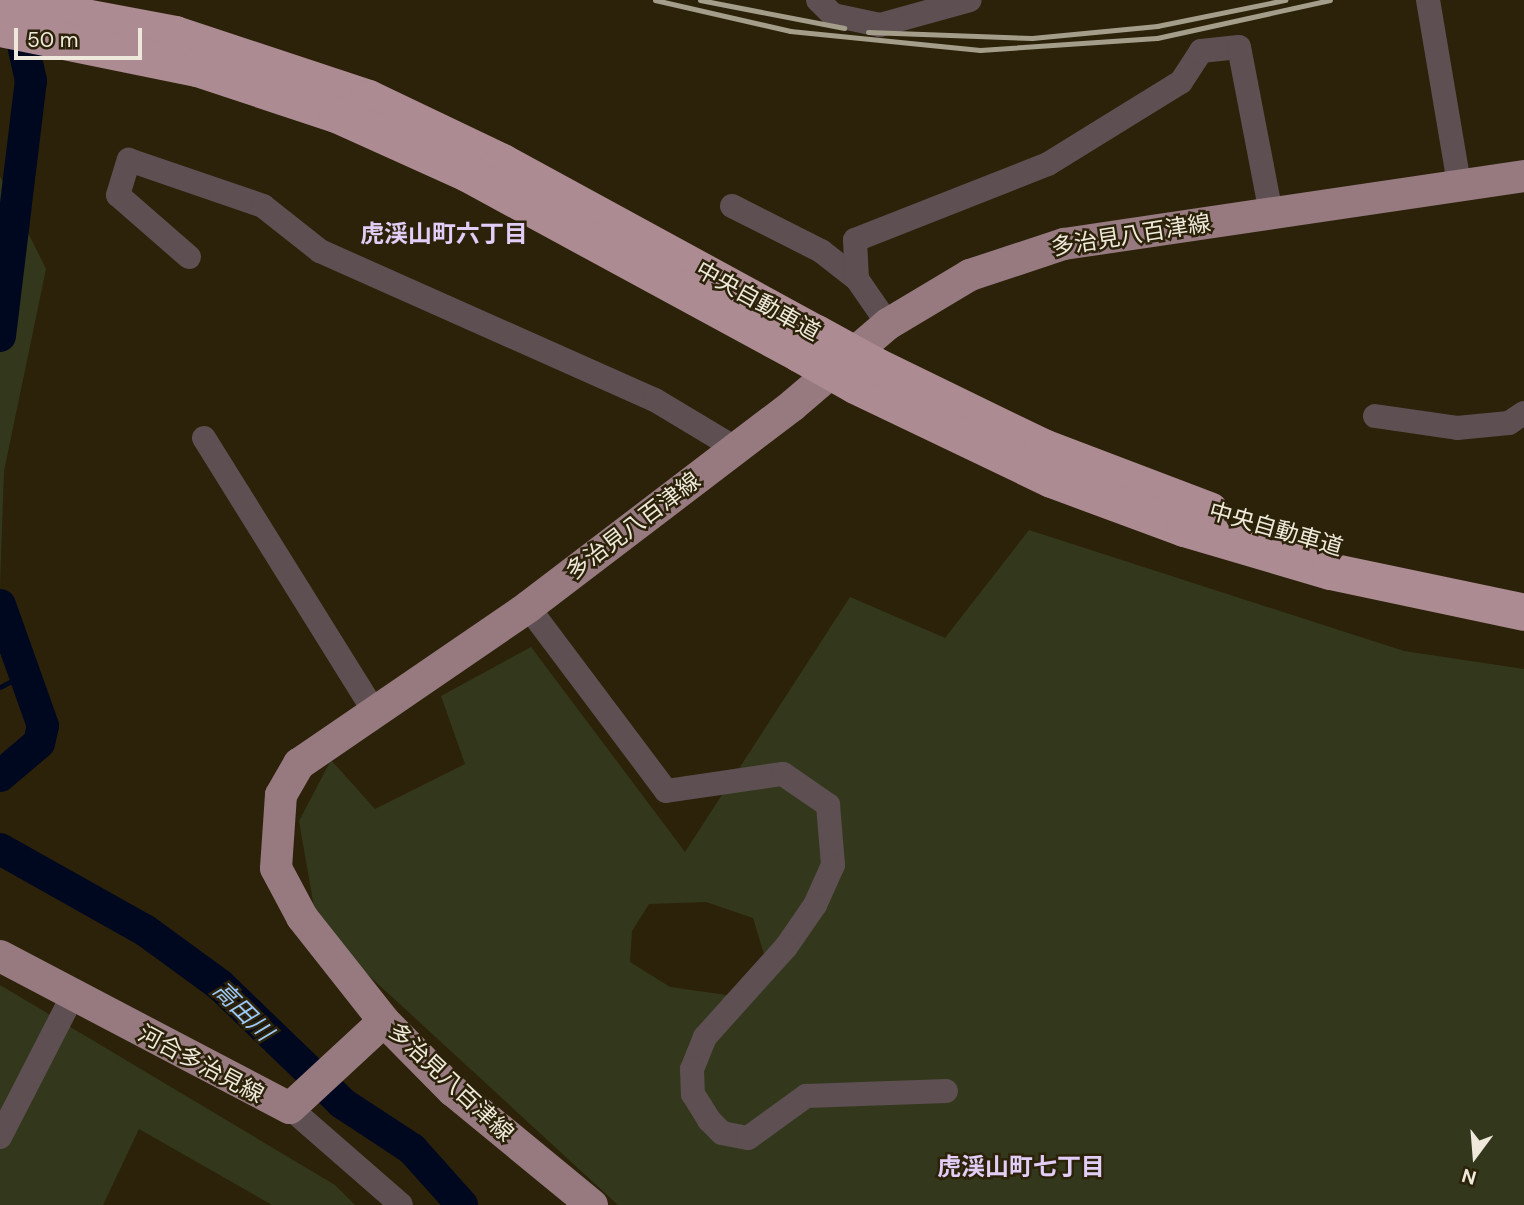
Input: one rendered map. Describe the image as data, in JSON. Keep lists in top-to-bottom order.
{
  "streets": {
    "highway": ["中央自動車道"],
    "main road": ["多治見八百津線", "河合多治見線"]
  },
  "districts": ["虎渓山町六丁目", "虎渓山町七丁目"],
  "water": ["高田川"],
  "scale_bar": "50 m",
  "north": "bottom"
}
